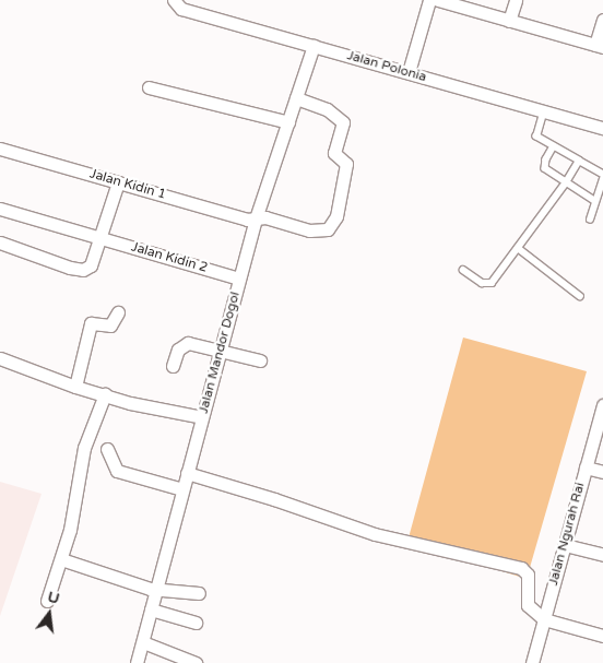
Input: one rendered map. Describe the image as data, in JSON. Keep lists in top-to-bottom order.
{
  "streets": {
    "street": [
      "Jalan Polonia",
      "Jalan Kidin 1",
      "Jalan Kidin 2",
      "Jalan Mandor Dogol",
      "Jalan Ngurah Rai"
    ]
  },
  "crossings": [
    ["Jalan Polonia", "Jalan Mandor Dogol"],
    ["Jalan Kidin 1", "Jalan Mandor Dogol"],
    ["Jalan Kidin 2", "Jalan Mandor Dogol"]
  ],
  "north": "top"
}
